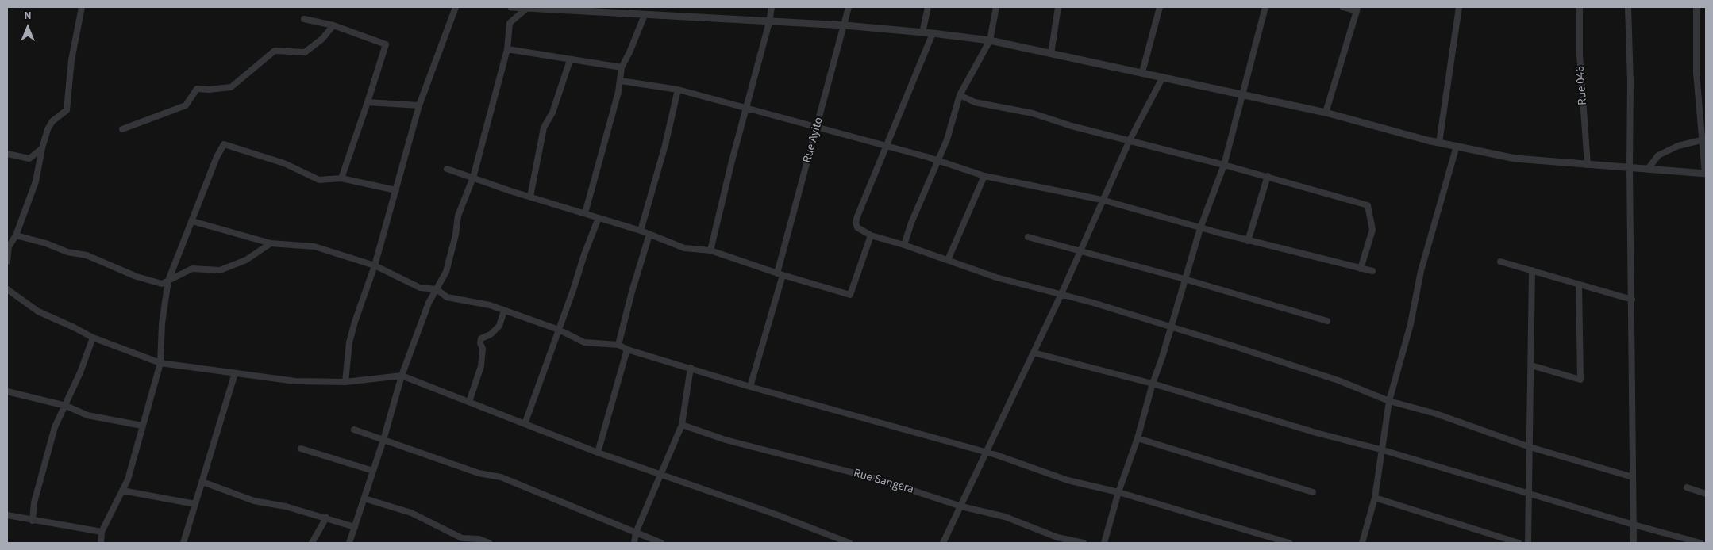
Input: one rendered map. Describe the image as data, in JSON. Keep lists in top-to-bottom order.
{
  "streets": {
    "street": ["Rue 046", "Rue Ayito", "Rue Sangera"]
  },
  "north": "top"
}
